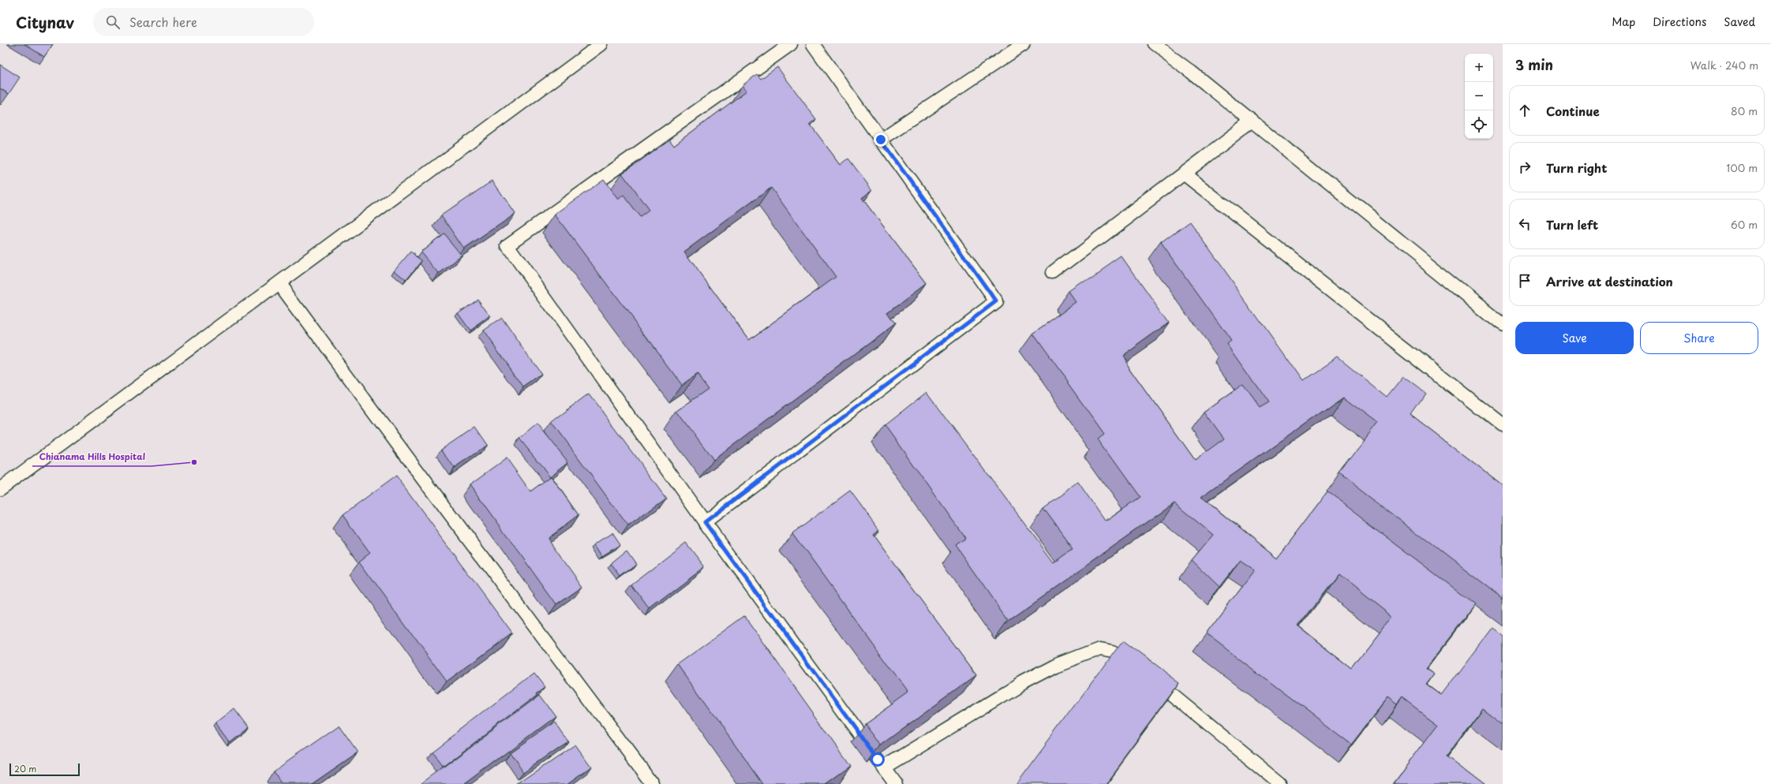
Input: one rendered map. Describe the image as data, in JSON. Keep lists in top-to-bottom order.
{
  "places": ["Chianama Hills Hospital"],
  "scale_bar": "20 m",
  "page": {
    "header": "Citynav",
    "search": "Search here",
    "nav": ["Map", "Directions", "Saved"],
    "heading": ["3 min", "Walk · 240 m"],
    "map_buttons": ["+", "−"],
    "list": [
      ["Continue", "80 m"],
      ["Turn right", "100 m"],
      ["Turn left", "60 m"],
      "Arrive at destination"
    ],
    "buttons": ["Save", "Share"],
    "scale": "20 m"
  }
}
